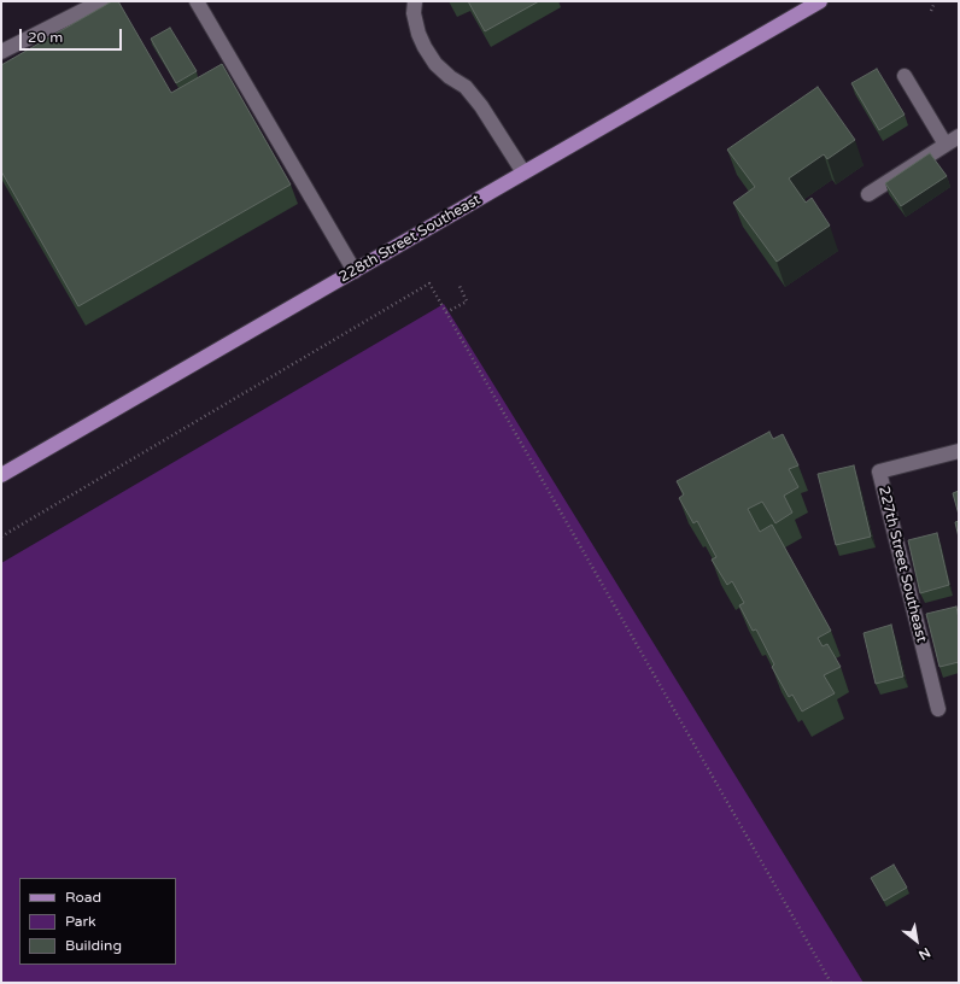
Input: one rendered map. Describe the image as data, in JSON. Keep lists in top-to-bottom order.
{
  "streets": {
    "main road": ["228th Street Southeast"],
    "street": ["227th Street Southeast"]
  },
  "legend": ["Road", "Park", "Building"],
  "scale_bar": "20 m",
  "north": "bottom right"
}
